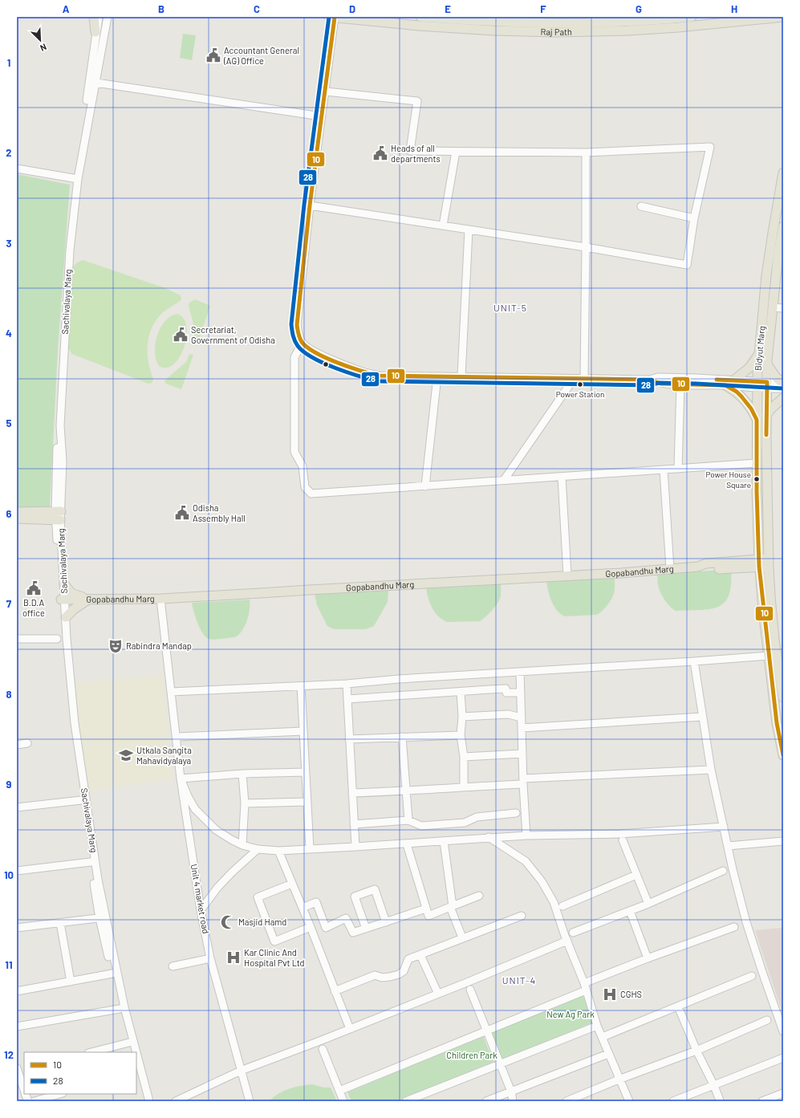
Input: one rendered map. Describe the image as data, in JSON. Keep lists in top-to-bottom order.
{
  "streets": {
    "main road": ["Raj Path", "Bidyut Marg", "Gopabandhu Marg"],
    "street": ["Sachivalaya Marg", "Unit 4 market road"]
  },
  "crossings": [
    ["Sachivalaya Marg", "Gopabandhu Marg"],
    ["Bidyut Marg", "Gopabandhu Marg"],
    ["Gopabandhu Marg", "Unit 4 market road"]
  ],
  "districts": ["UNIT-5", "UNIT-4"],
  "parks": ["New Ag Park", "Children Park"],
  "places": {
    "public building": [
      "Accountant General (AG) Office",
      "Heads of all departments",
      "Secretariat, Government of Odisha",
      "Odisha Assembly Hall",
      "B.D.A office"
    ],
    "other": ["Power Station", "Power House Square"],
    "theatre": ["Rabindra Mandap"],
    "school or university": ["Utkala Sangita Mahavidyalaya"],
    "mosque": ["Masjid Hamd"],
    "hospital": ["Kar Clinic And Hospital Pvt Ltd", "CGHS"]
  },
  "lines": ["transit line 28", "transit line 10"],
  "legend": ["10", "28"],
  "north": "bottom right",
  "grid": {
    "columns": [
      "A",
      "B",
      "C",
      "D",
      "E",
      "F",
      "G",
      "H"
    ],
    "rows": [
      "1",
      "2",
      "3",
      "4",
      "5",
      "6",
      "7",
      "8",
      "9",
      "10",
      "11",
      "12"
    ]
  }
}
